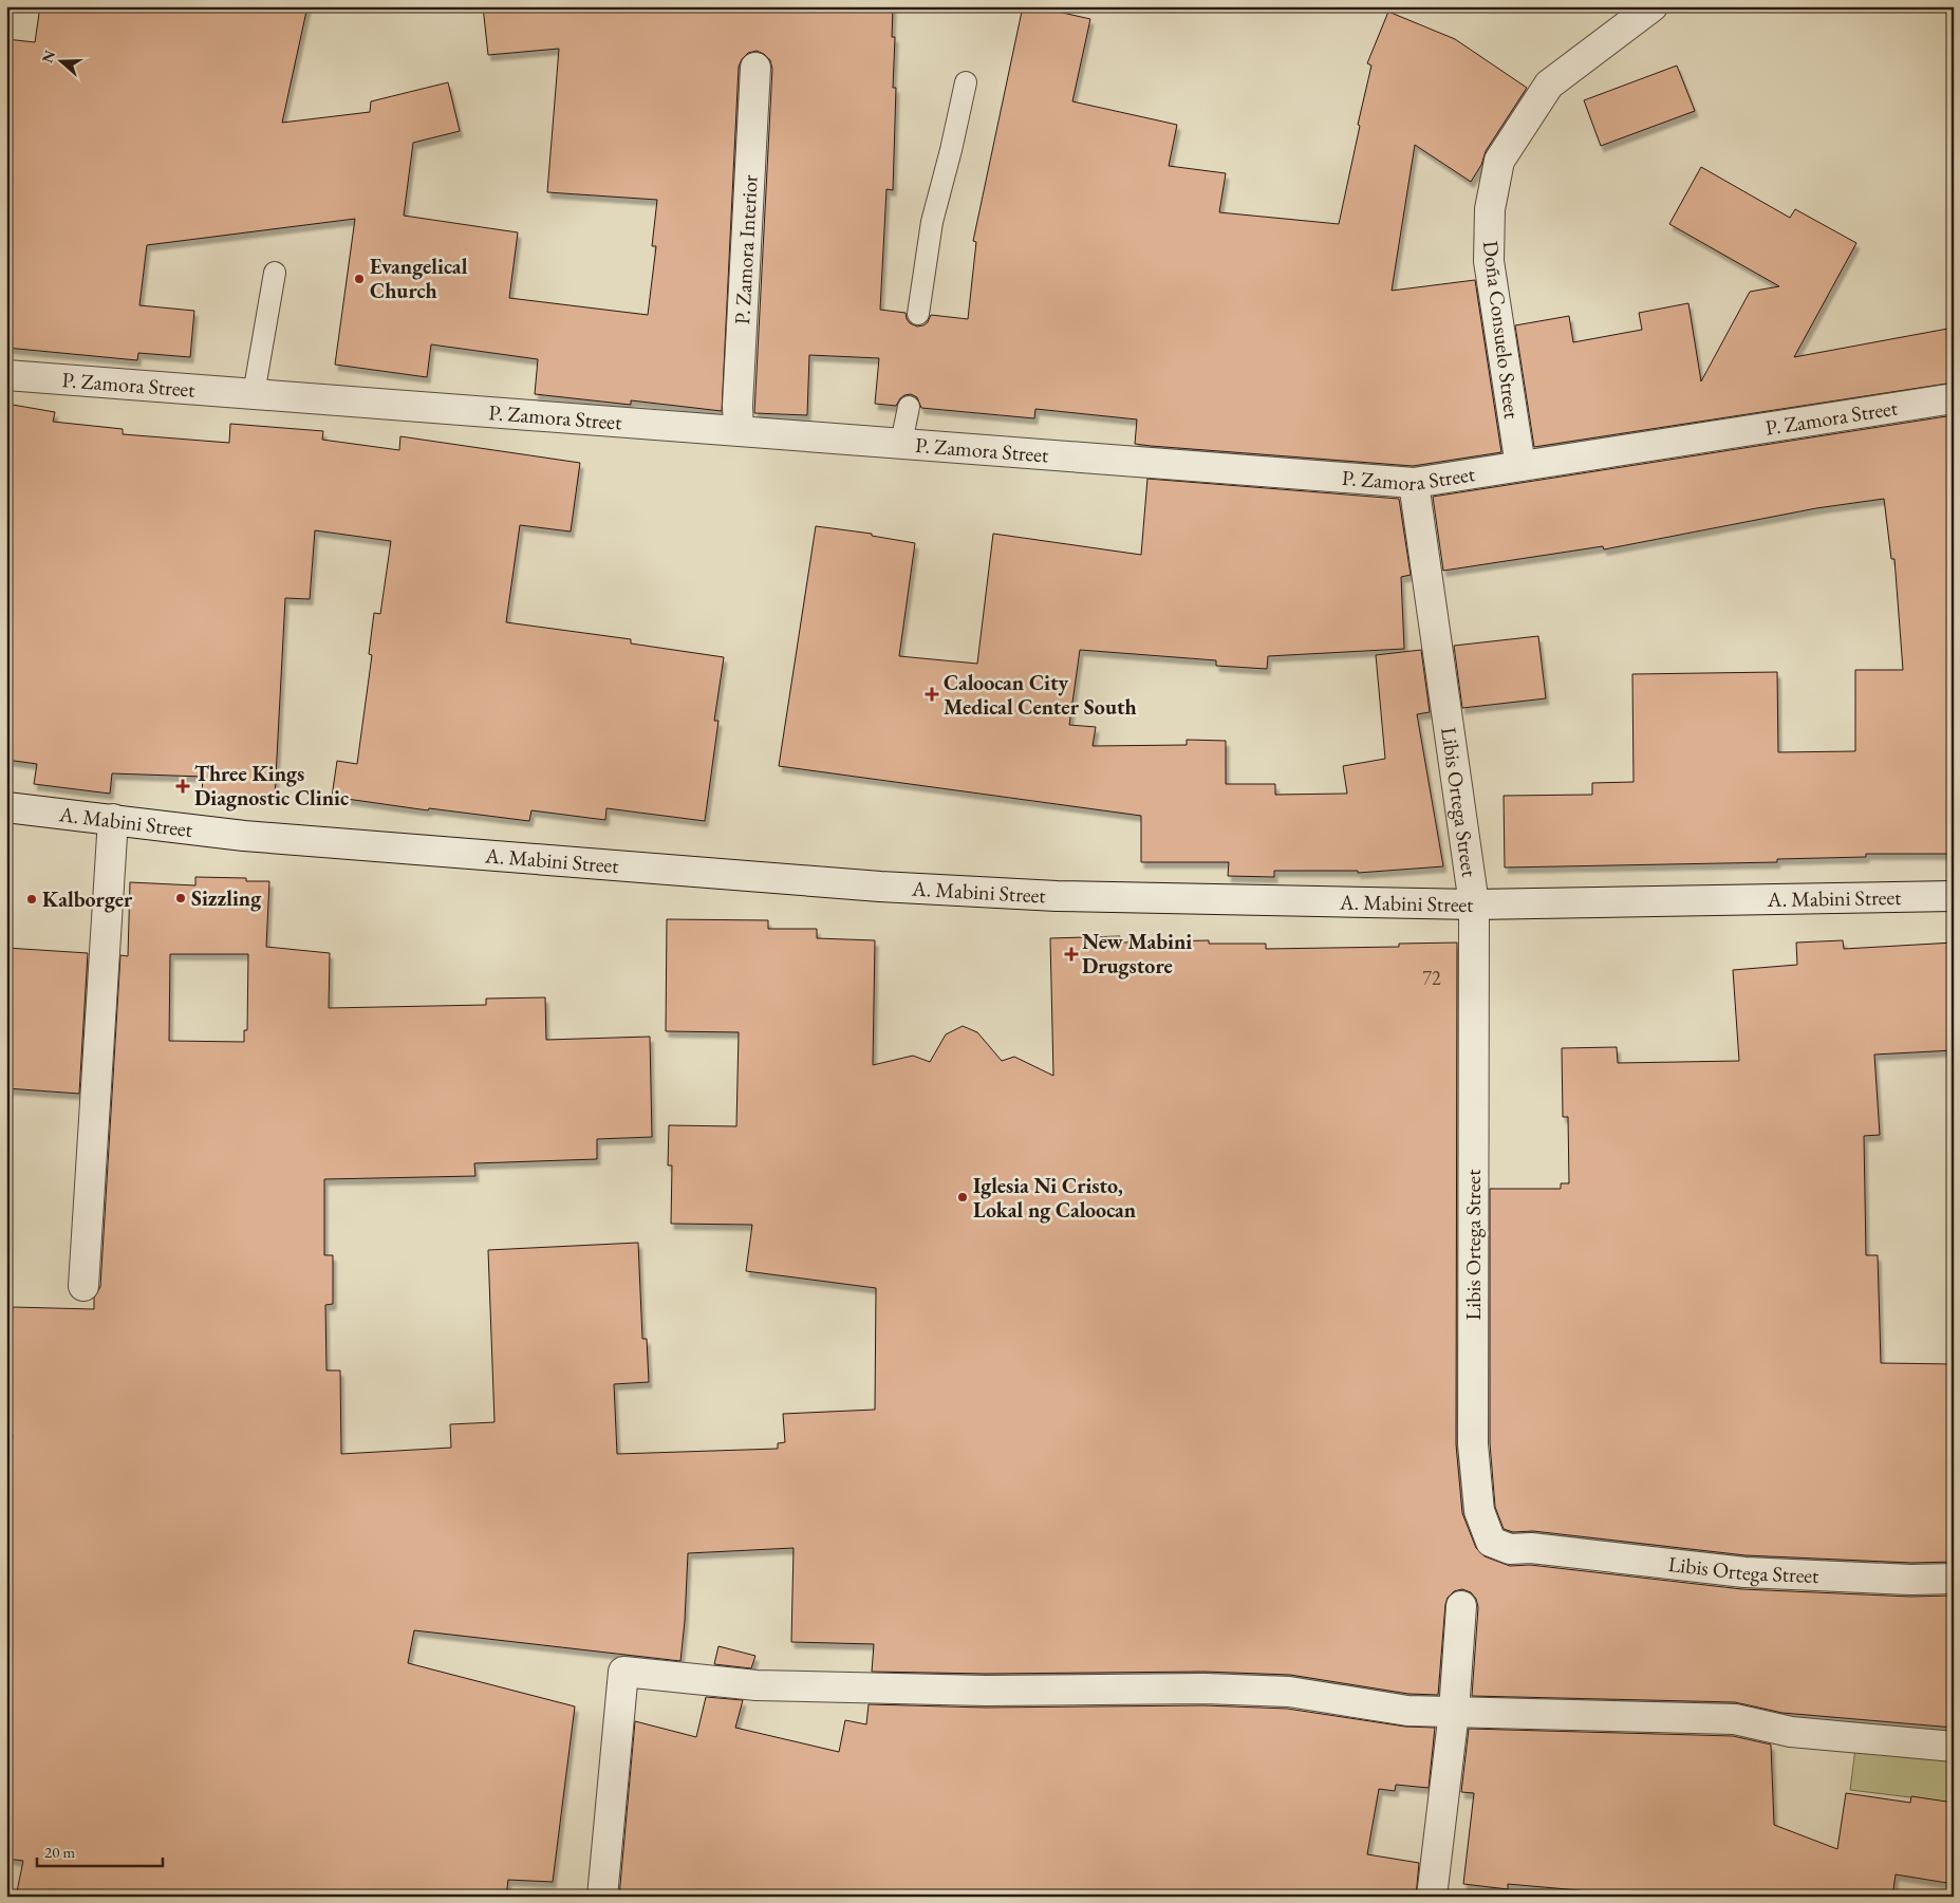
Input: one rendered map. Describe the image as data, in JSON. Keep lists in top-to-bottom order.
{
  "streets": {
    "street": [
      "P. Zamora Interior",
      "Doña Consuelo Street",
      "P. Zamora Street",
      "Libis Ortega Street",
      "A. Mabini Street"
    ]
  },
  "crossings": [
    ["P. Zamora Interior", "P. Zamora Street"],
    ["Doña Consuelo Street", "P. Zamora Street"],
    ["P. Zamora Street", "Libis Ortega Street"],
    ["Libis Ortega Street", "A. Mabini Street"]
  ],
  "places": {
    "other": [
      "Evangelical Church",
      "Sizzling",
      "Kalborger",
      "Iglesia Ni Cristo, Lokal ng Caloocan"
    ],
    "health": ["Caloocan City Medical Center South", "Three Kings Diagnostic Clinic", "New Mabini Drugstore"]
  },
  "house_numbers": ["72"],
  "scale_bar": "20 m",
  "north": "left"
}
